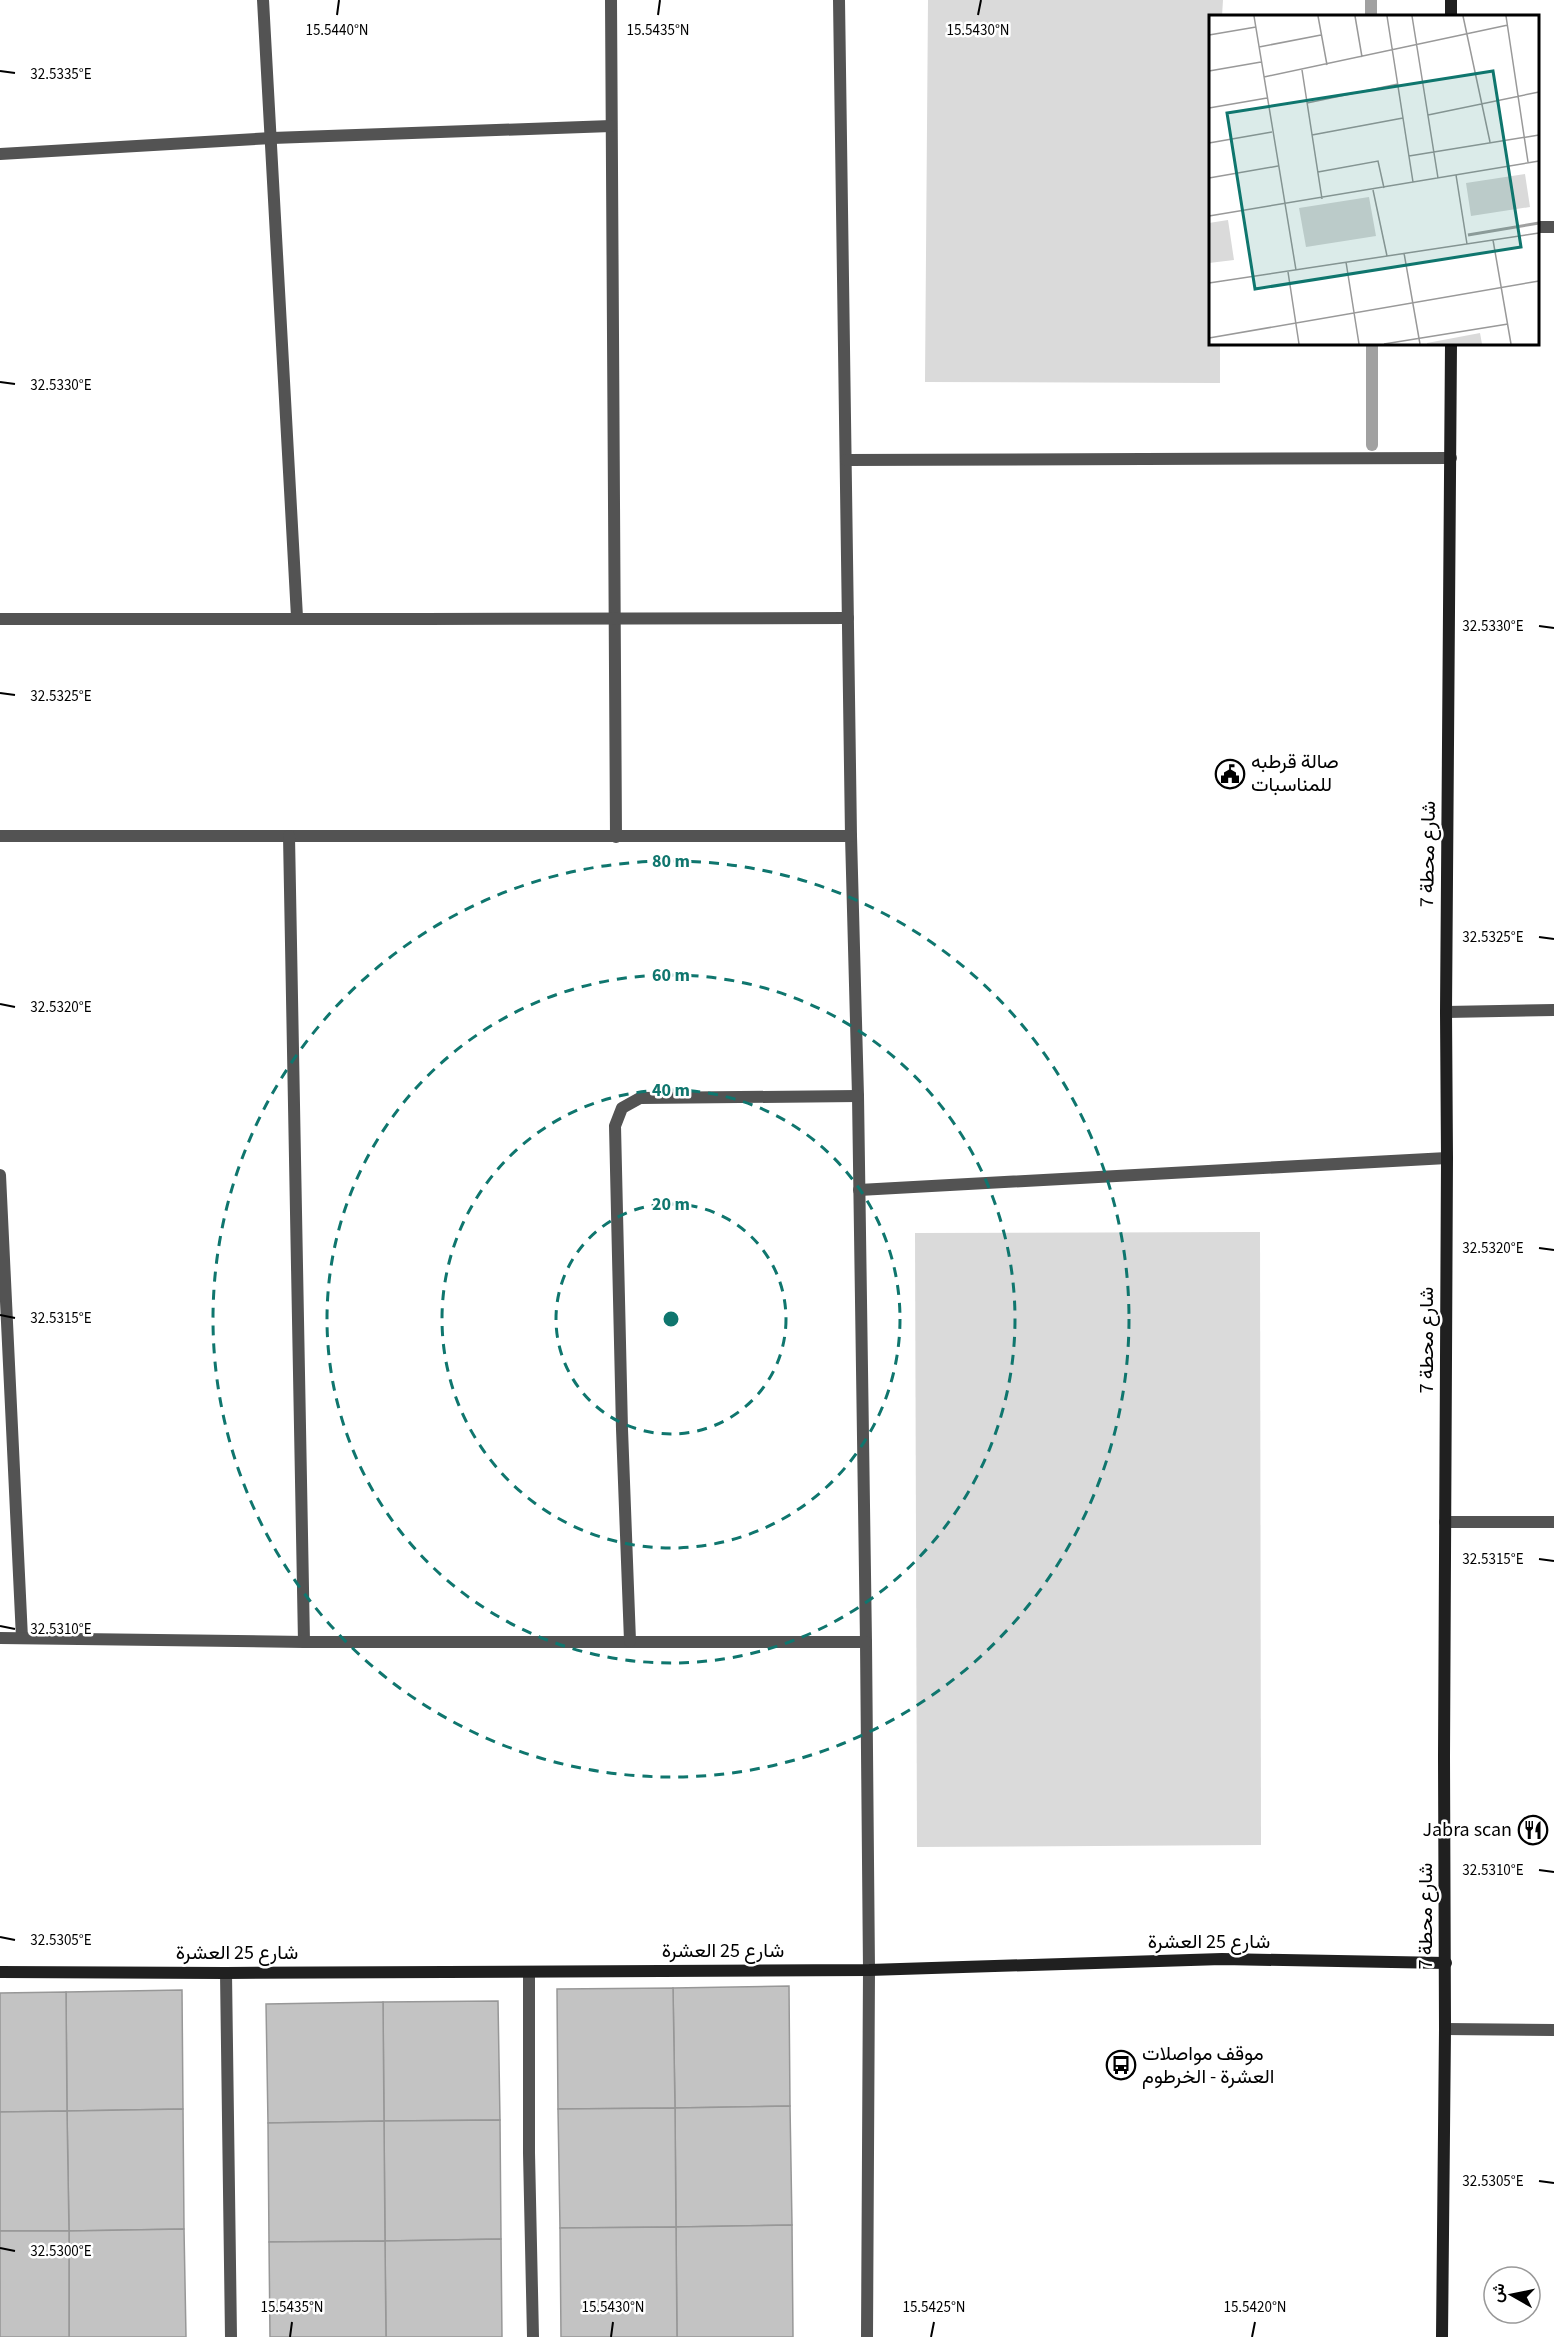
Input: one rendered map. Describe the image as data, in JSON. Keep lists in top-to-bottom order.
{
  "streets": {
    "street": ["شارع محطة 7", "شارع 25 العشرة"]
  },
  "crossings": [
    ["شارع محطة 7", "شارع 25 العشرة"]
  ],
  "places": {
    "public building": ["صالة قرطبه للمناسبات"],
    "restaurant": ["Jabra scan"],
    "bus stop": ["موقف مواصلات العشرة - الخرطوم"]
  },
  "north": "left",
  "coordinates": [
    "15.5440°N",
    "15.5435°N",
    "15.5430°N",
    "32.5335°E",
    "32.5330°E",
    "32.5325°E",
    "32.5320°E",
    "32.5315°E",
    "32.5310°E",
    "32.5305°E",
    "32.5300°E",
    "15.5425°N",
    "15.5420°N"
  ],
  "rings": [
    "80 m",
    "60 m",
    "40 m",
    "20 m"
  ]
}
